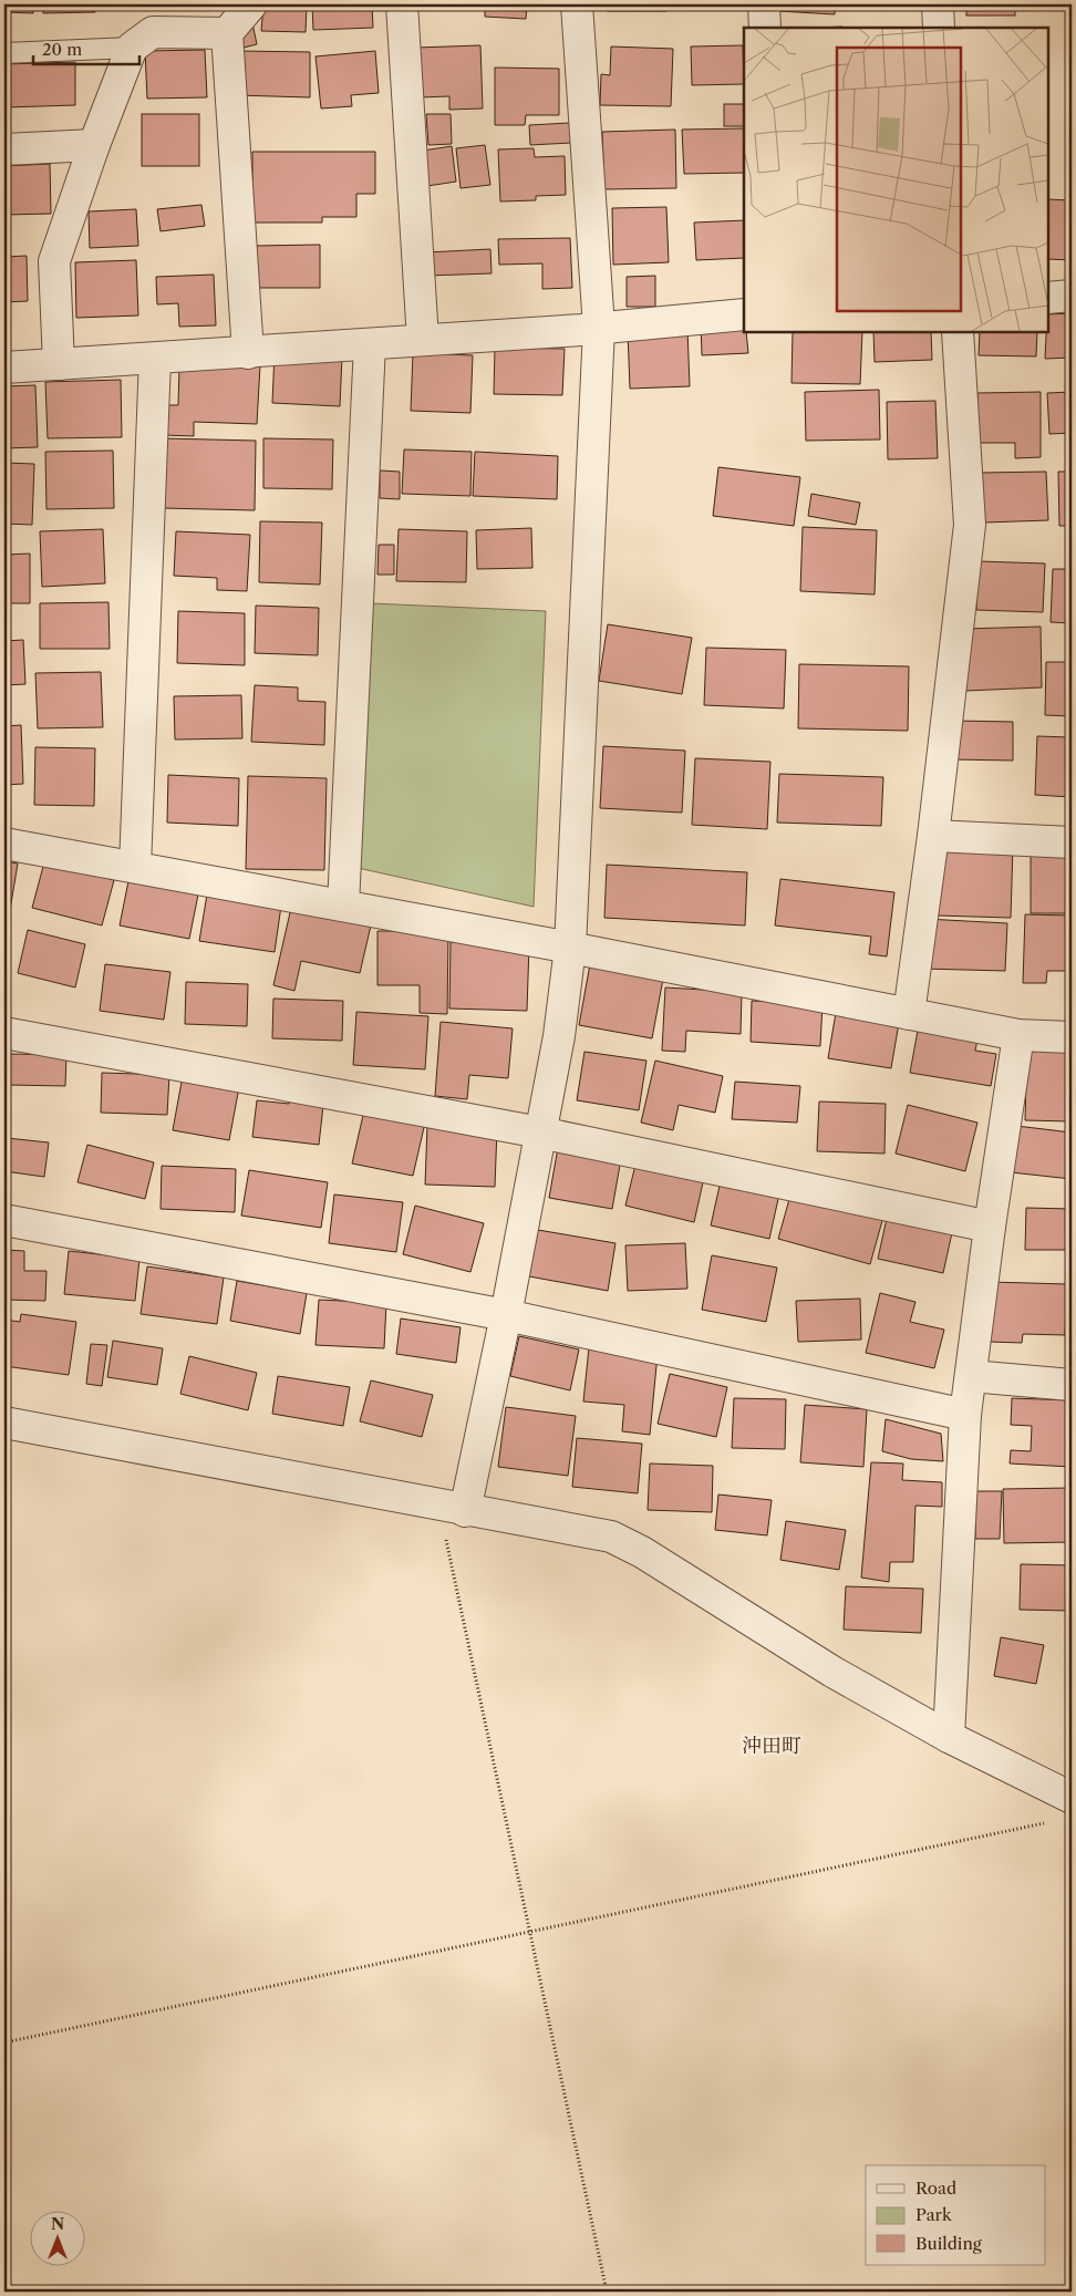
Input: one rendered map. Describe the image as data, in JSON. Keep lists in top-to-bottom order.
{
  "districts": ["沖田町"],
  "legend": ["Road", "Park", "Building"],
  "scale_bar": "20 m",
  "north": "top"
}
